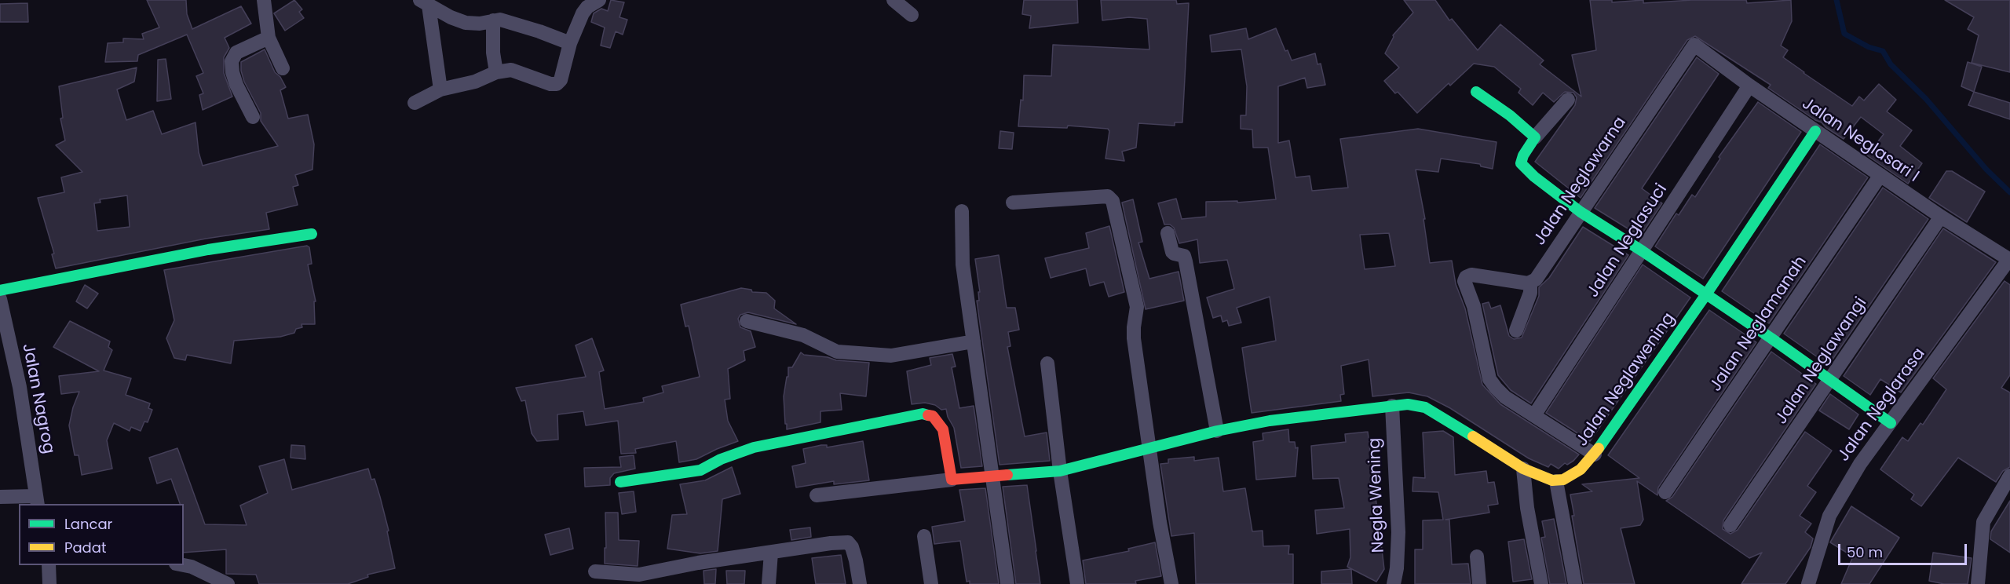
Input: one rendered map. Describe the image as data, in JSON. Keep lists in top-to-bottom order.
{
  "streets": {
    "street": [
      "Jalan Neglasari I",
      "Jalan Neglawarna",
      "Jalan Neglasuci",
      "Jalan Neglamanah",
      "Jalan Neglawangi",
      "Jalan Neglawening",
      "Jalan Nagrog",
      "Jalan Neglarasa",
      "Negla Wening"
    ]
  },
  "crossings": [
    ["Jalan Neglasari I", "Jalan Neglawarna"],
    ["Jalan Neglasari I", "Jalan Neglasuci"],
    ["Jalan Neglasari I", "Jalan Neglamanah"],
    ["Jalan Neglasari I", "Jalan Neglawangi"],
    ["Jalan Neglasari I", "Jalan Neglawening"],
    ["Jalan Neglasari I", "Jalan Neglarasa"]
  ],
  "legend": ["Lancar", "Padat"],
  "scale_bar": "50 m"
}
